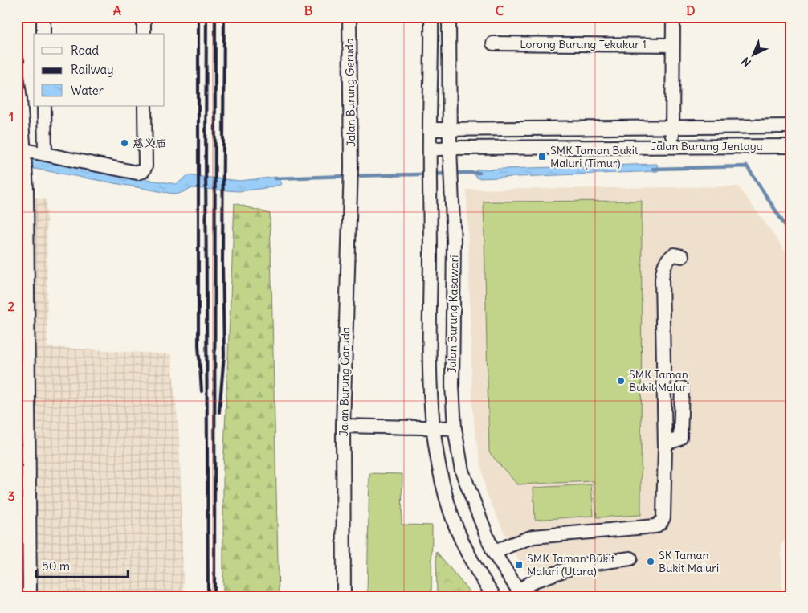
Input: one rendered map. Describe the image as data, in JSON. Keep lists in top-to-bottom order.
{
  "streets": {
    "street": [
      "Lorong Burung Tekukur 1",
      "Jalan Burung Geruda",
      "Jalan Burung Jentayu",
      "Jalan Burung Kasawari",
      "Jalan Burung Garuda"
    ]
  },
  "crossings": [
    ["Jalan Burung Geruda", "Jalan Burung Garuda"],
    ["Jalan Burung Jentayu", "Jalan Burung Kasawari"]
  ],
  "places": {
    "other": ["慈义庙", "SMK Taman Bukit Maluri", "SK Taman Bukit Maluri"],
    "transit": ["SMK Taman Bukit Maluri (Timur)", "SMK Taman Bukit Maluri (Utara)"]
  },
  "legend": ["Road", "Railway", "Water"],
  "scale_bar": "50 m",
  "north": "bottom left",
  "grid": {
    "columns": [
      "A",
      "B",
      "C",
      "D"
    ],
    "rows": ["1", "2", "3"]
  }
}
